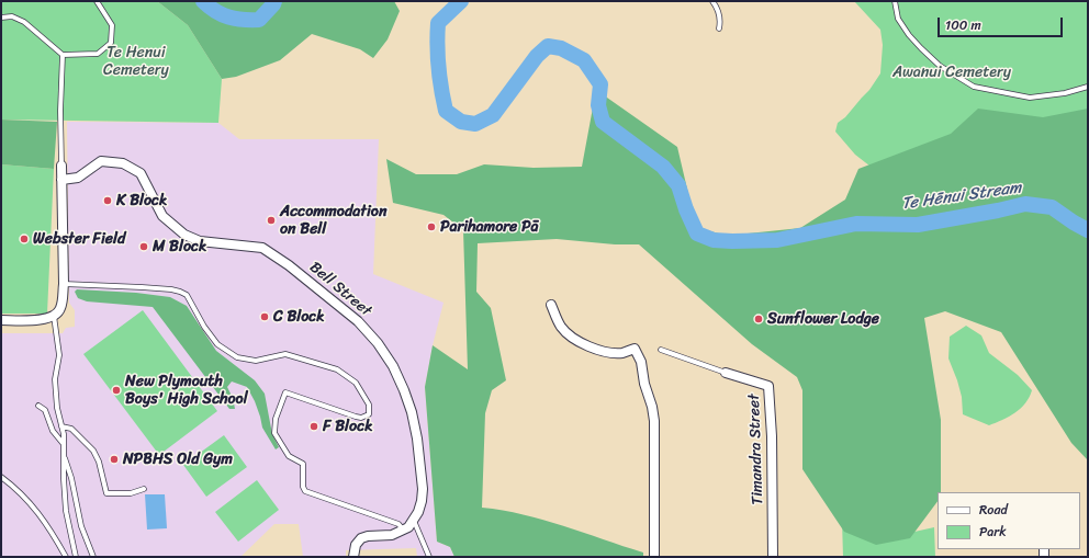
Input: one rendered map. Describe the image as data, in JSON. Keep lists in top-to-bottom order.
{
  "streets": {
    "street": ["Bell Street", "Timandra Street"]
  },
  "water": ["Te Hēnui Stream"],
  "parks": ["Te Henui Cemetery", "Awanui Cemetery"],
  "places": [
    "K Block",
    "Accommodation on Bell",
    "Parihamore Pā",
    "Webster Field",
    "M Block",
    "C Block",
    "Sunflower Lodge",
    "New Plymouth Boys' High School",
    "F Block",
    "NPBHS Old Gym"
  ],
  "legend": ["Road", "Park"],
  "scale_bar": "100 m"
}
